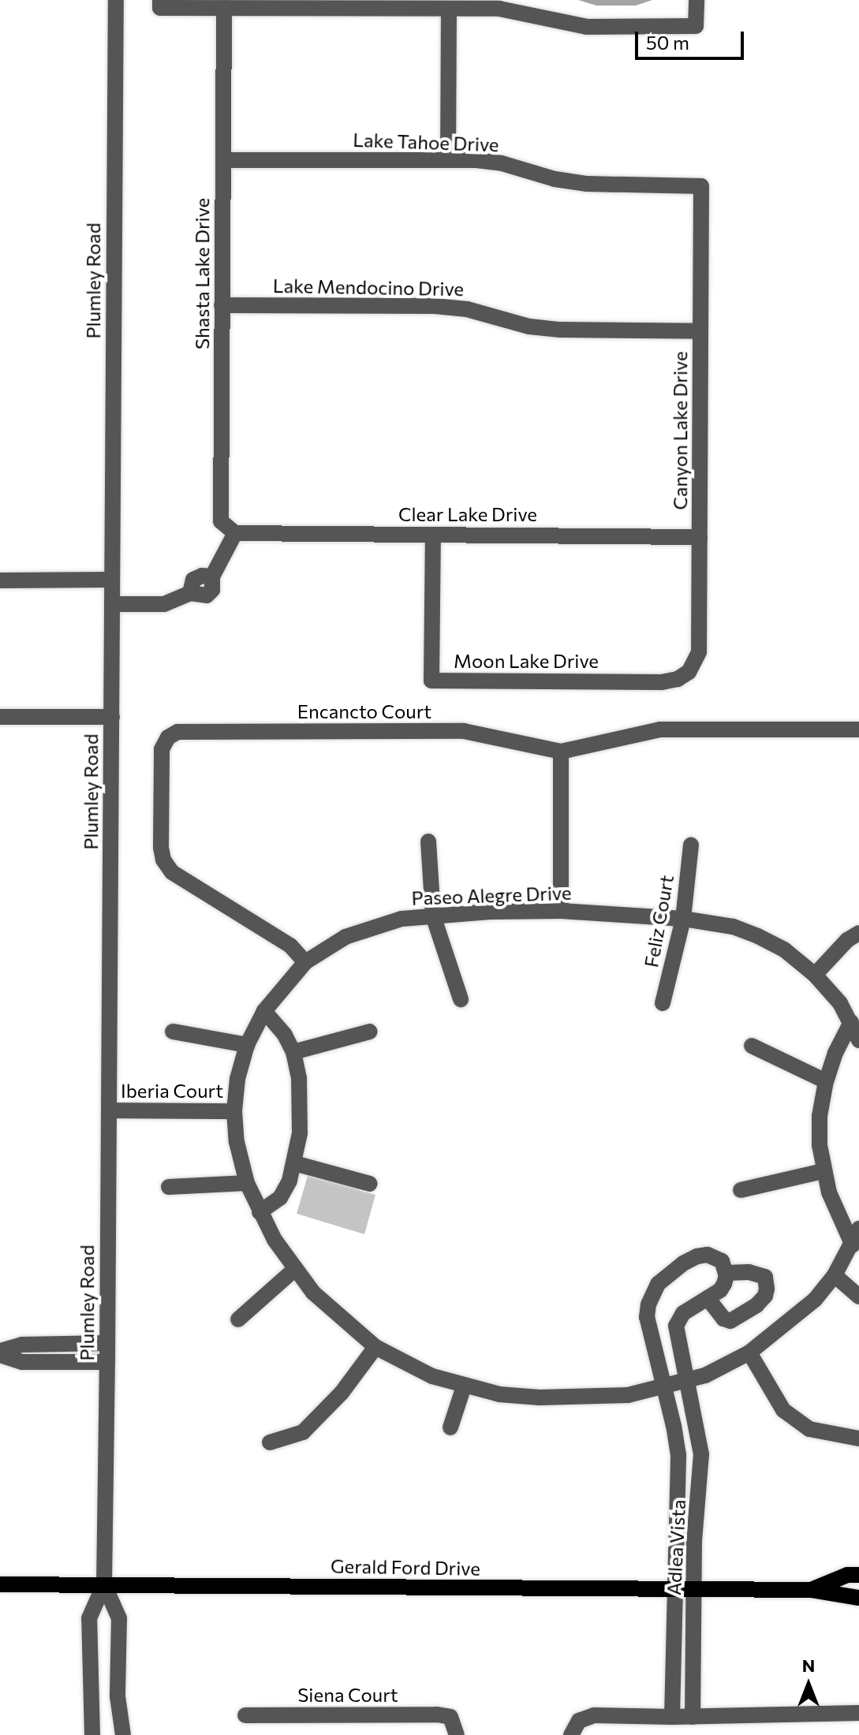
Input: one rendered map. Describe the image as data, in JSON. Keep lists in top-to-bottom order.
{
  "streets": {
    "main road": ["Gerald Ford Drive"],
    "street": [
      "Lake Tahoe Drive",
      "Shasta Lake Drive",
      "Plumley Road",
      "Lake Mendocino Drive",
      "Canyon Lake Drive",
      "Clear Lake Drive",
      "Moon Lake Drive",
      "Encancto Court",
      "Paseo Alegre Drive",
      "Feliz Court",
      "Iberia Court",
      "Adlea Vista",
      "Siena Court"
    ]
  },
  "crossings": [
    ["Lake Tahoe Drive", "Shasta Lake Drive"],
    ["Lake Tahoe Drive", "Canyon Lake Drive"],
    ["Shasta Lake Drive", "Lake Mendocino Drive"],
    ["Shasta Lake Drive", "Clear Lake Drive"],
    ["Plumley Road", "Iberia Court"],
    ["Plumley Road", "Gerald Ford Drive"],
    ["Lake Mendocino Drive", "Canyon Lake Drive"],
    ["Canyon Lake Drive", "Clear Lake Drive"],
    ["Canyon Lake Drive", "Moon Lake Drive"],
    ["Clear Lake Drive", "Moon Lake Drive"],
    ["Encancto Court", "Paseo Alegre Drive"],
    ["Paseo Alegre Drive", "Feliz Court"],
    ["Paseo Alegre Drive", "Iberia Court"],
    ["Paseo Alegre Drive", "Adlea Vista"],
    ["Adlea Vista", "Gerald Ford Drive"]
  ],
  "scale_bar": "50 m",
  "north": "top"
}
